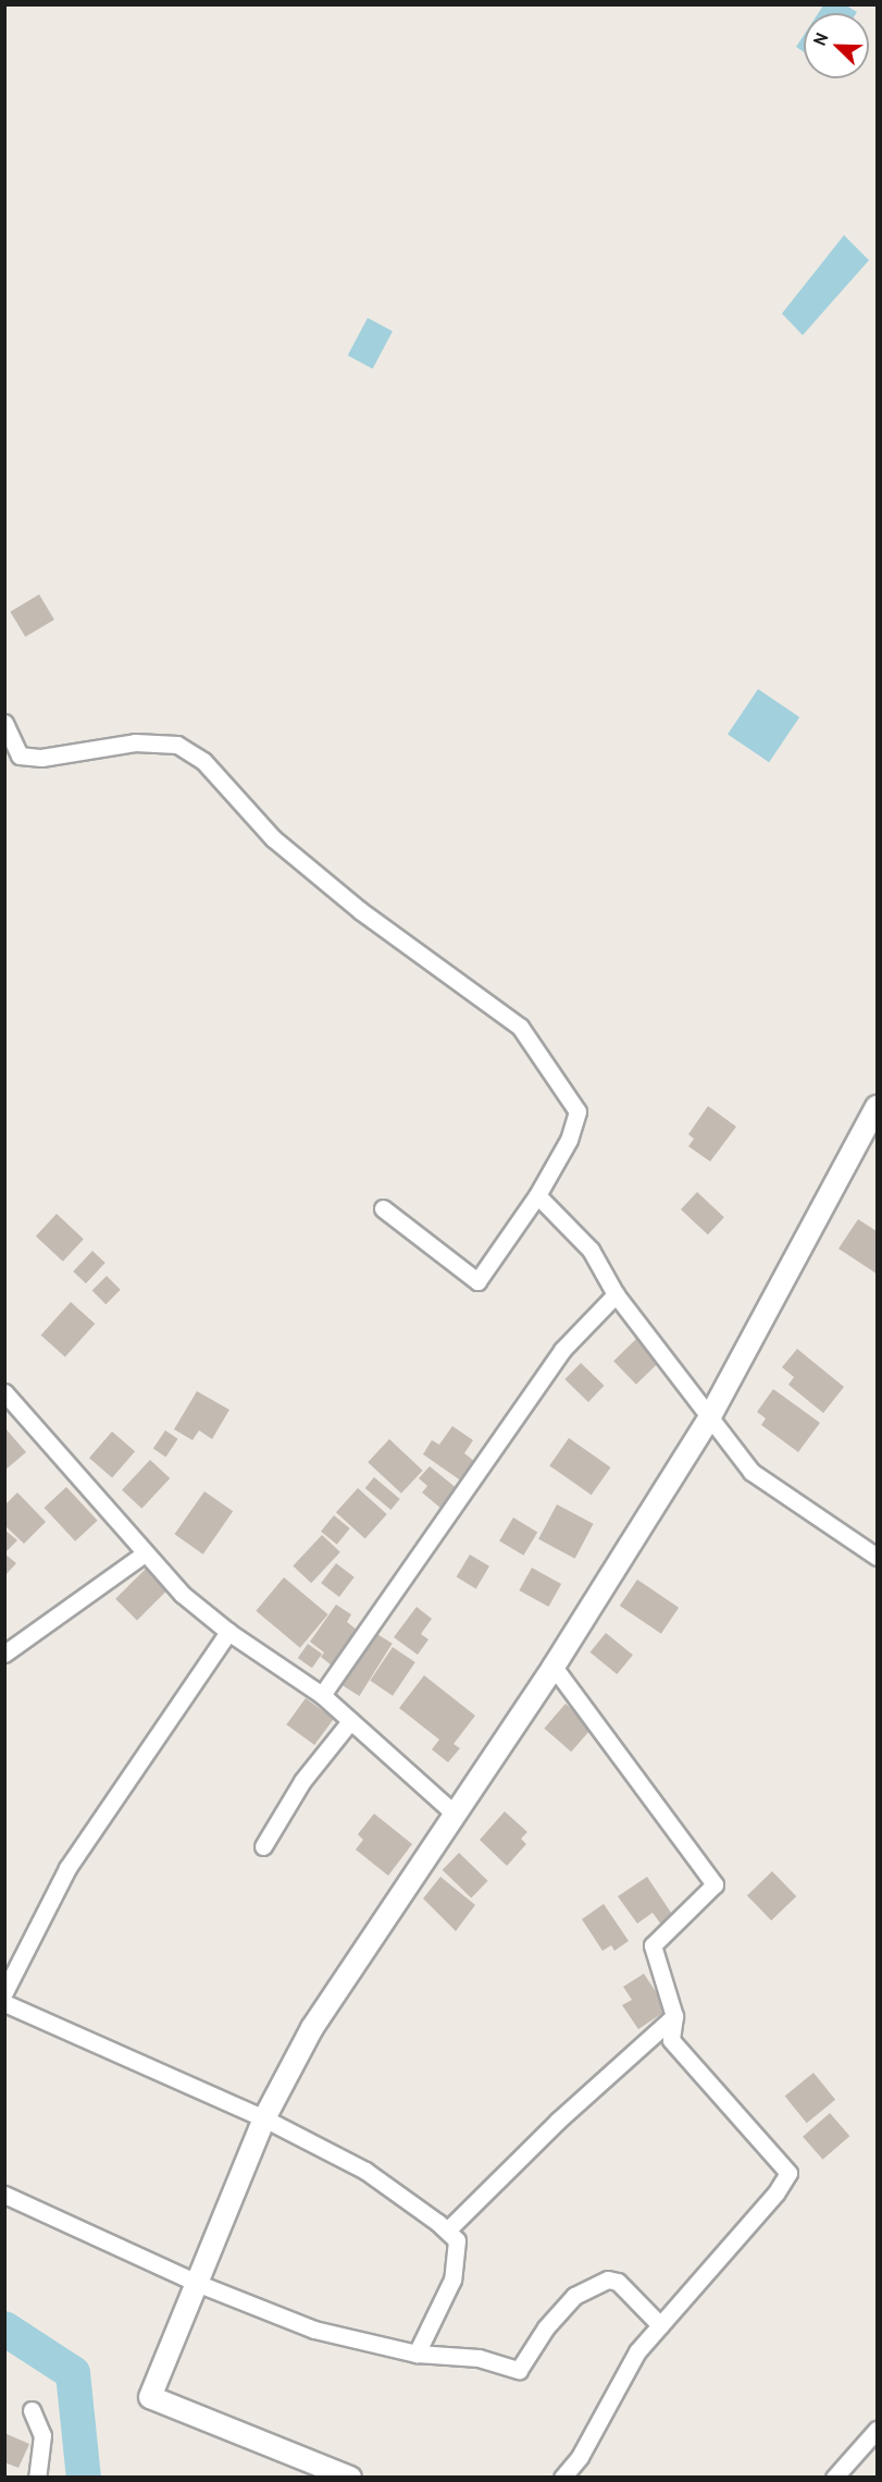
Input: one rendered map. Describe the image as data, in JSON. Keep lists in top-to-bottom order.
{
  "north": "top left"
}
